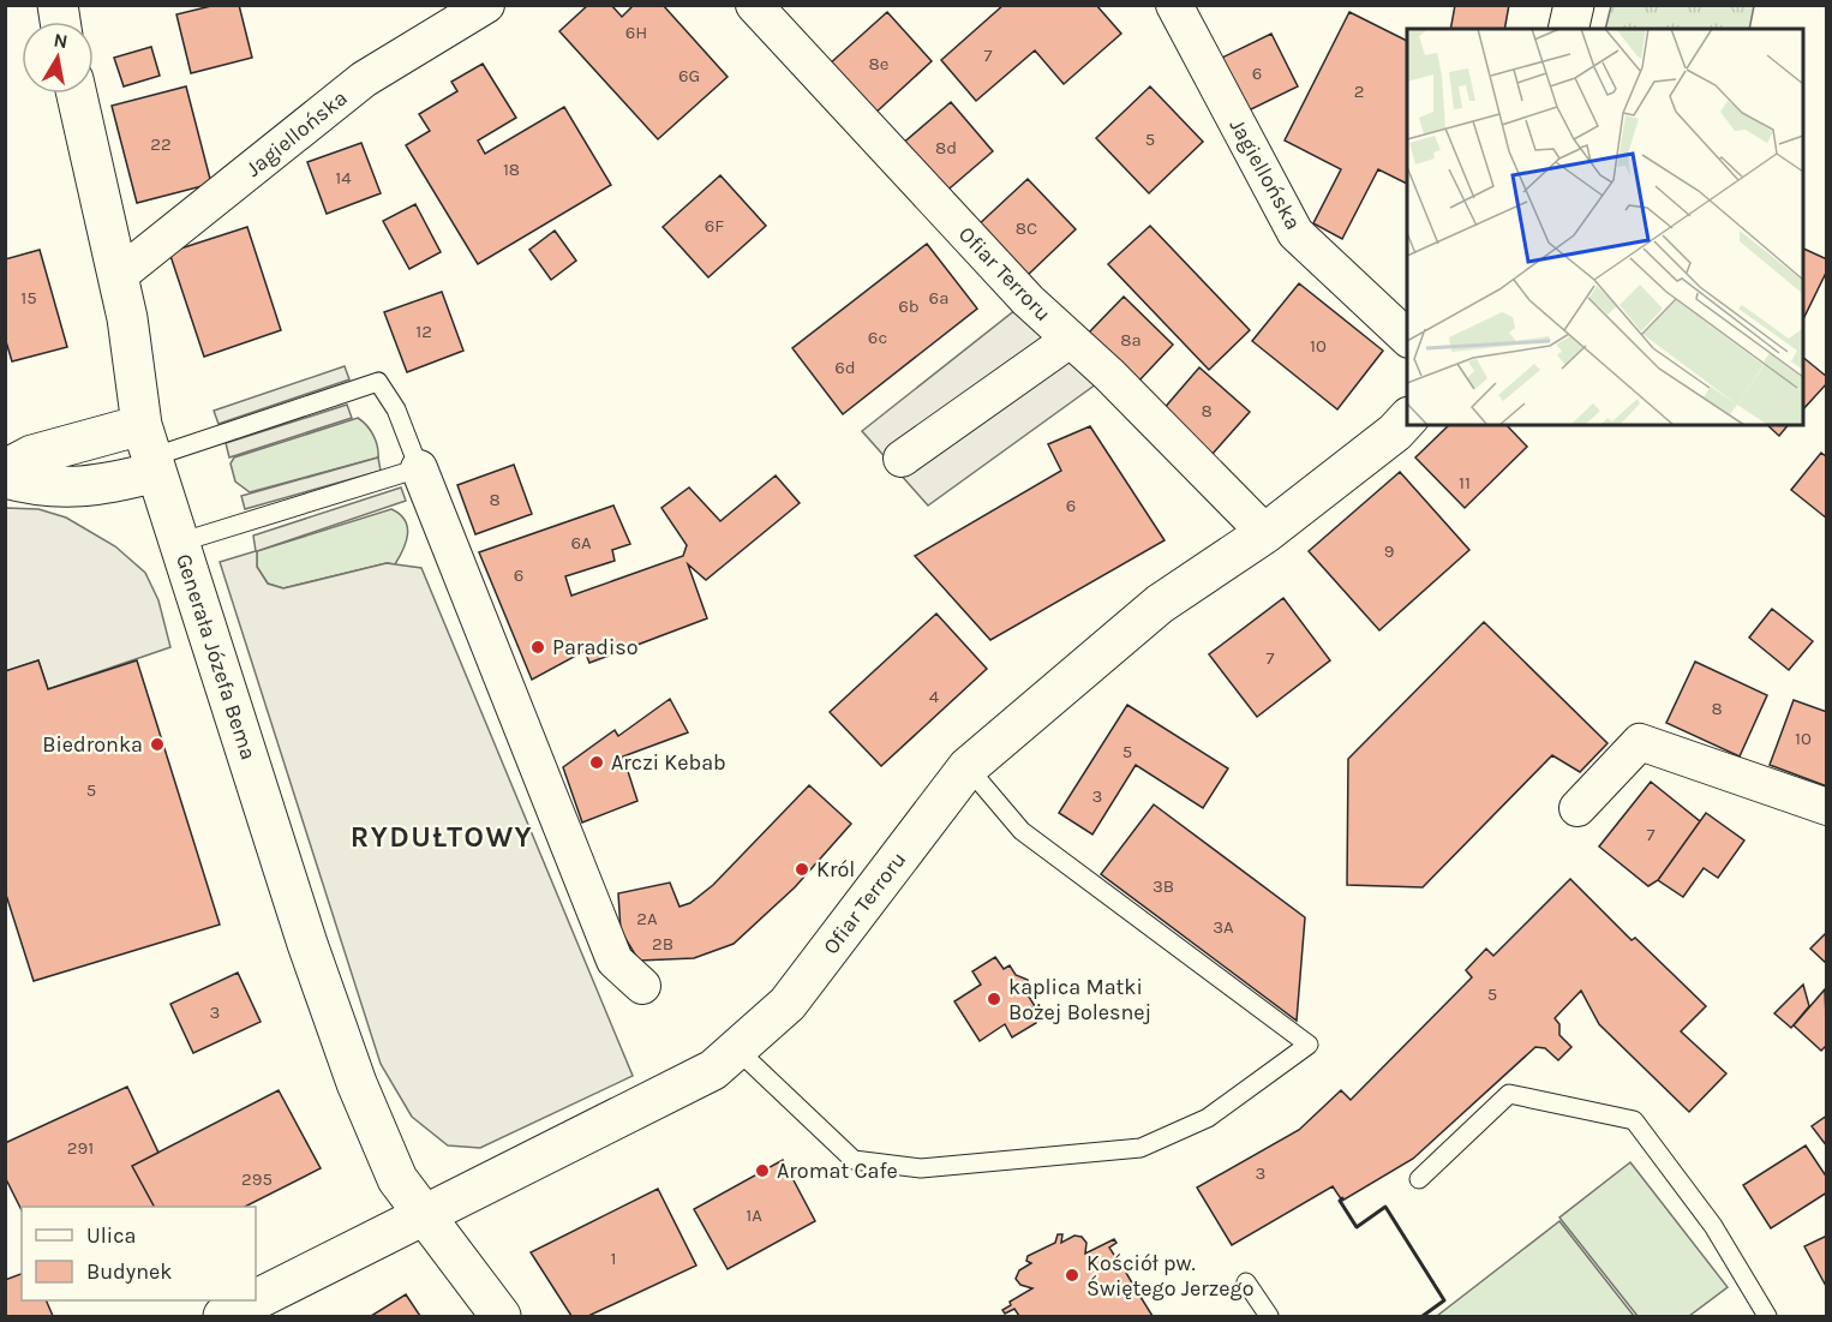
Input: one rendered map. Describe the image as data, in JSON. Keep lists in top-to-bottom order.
{
  "streets": {
    "street": ["Jagiellońska", "Ofiar Terroru", "Generała Józefa Bema"]
  },
  "crossings": [
    ["Jagiellońska", "Generała Józefa Bema"],
    ["Ofiar Terroru", "Generała Józefa Bema"]
  ],
  "districts": ["RYDUŁTOWY"],
  "places": [
    "Paradiso",
    "Biedronka",
    "Arczi Kebab",
    "Król",
    "kaplica Matki Bożej Bolesnej",
    "Aromat Cafe",
    "Kościół pw. Świętego Jerzego"
  ],
  "house_numbers": [
    "6H",
    "7",
    "8e",
    "6",
    "6G",
    "2",
    "5",
    "22",
    "8d",
    "18",
    "14",
    "6F",
    "8C",
    "15",
    "6a",
    "6b",
    "12",
    "6c",
    "8a",
    "10",
    "6d",
    "8",
    "11",
    "8",
    "6",
    "6A",
    "9",
    "6",
    "7",
    "4",
    "8",
    "10",
    "5",
    "5",
    "3",
    "7",
    "3B",
    "2A",
    "3A",
    "2B",
    "5",
    "3",
    "291",
    "3",
    "295",
    "1A",
    "1"
  ],
  "legend": ["Ulica", "Budynek"],
  "north": "top"
}
